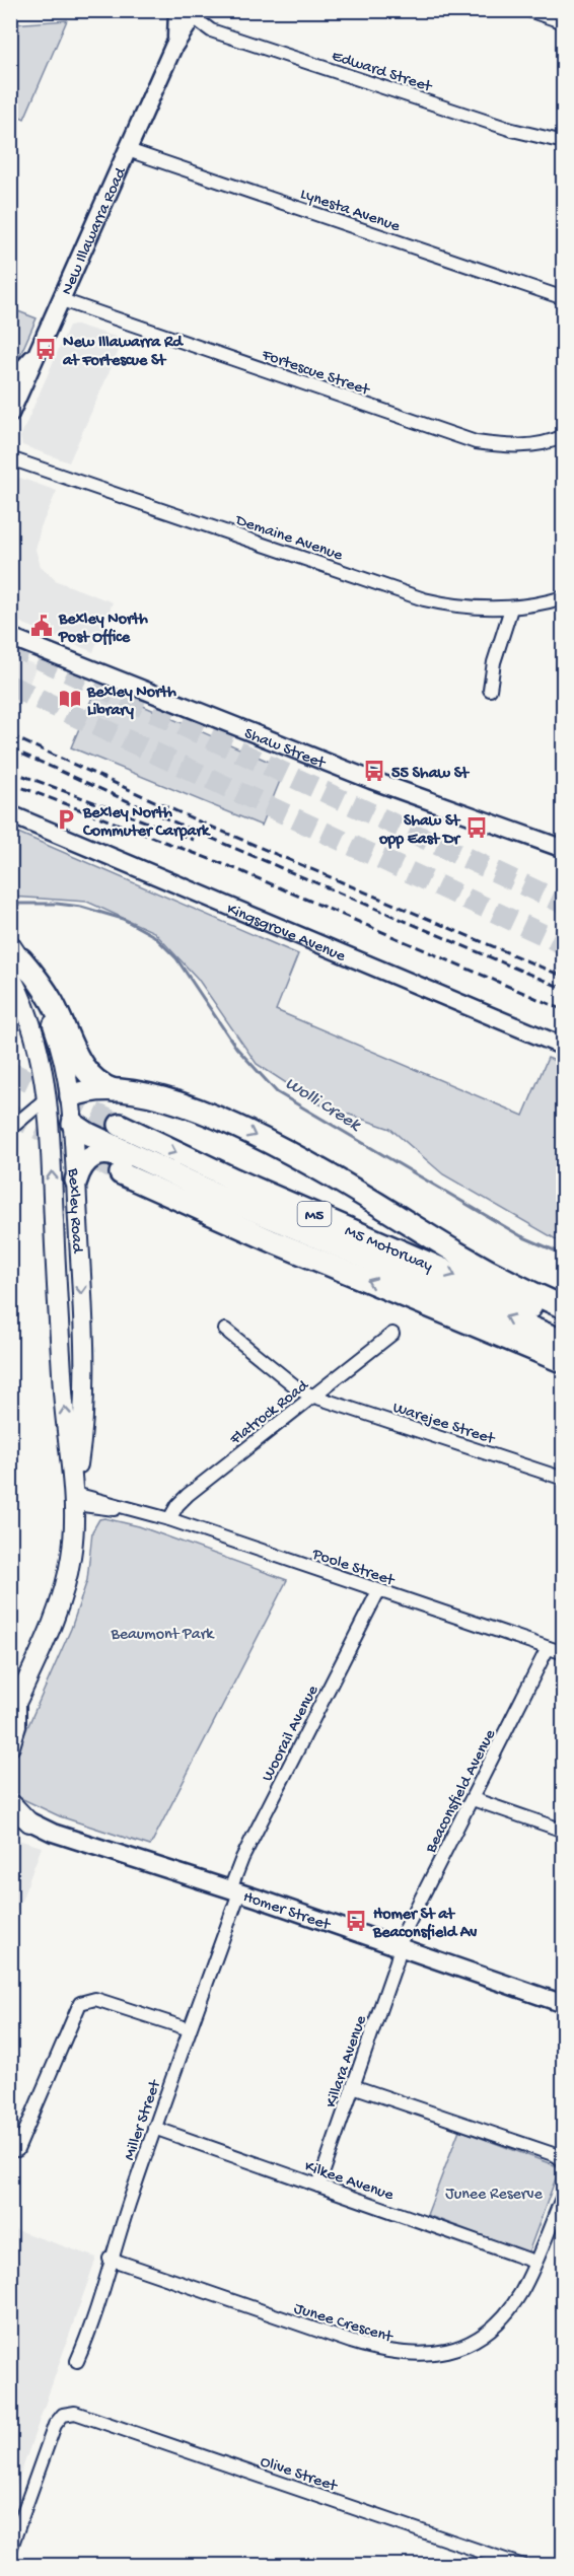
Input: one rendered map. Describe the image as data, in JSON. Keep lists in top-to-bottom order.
{
  "streets": {
    "highway": ["M5", "M5 Motorway"],
    "main road": ["Bexley Road"],
    "street": [
      "Edward Street",
      "Lynesta Avenue",
      "New Illawarra Road",
      "Fortescue Street",
      "Demaine Avenue",
      "Shaw Street",
      "Kingsgrove Avenue",
      "Flatrock Road",
      "Warejee Street",
      "Poole Street",
      "Woorail Avenue",
      "Beaconsfield Avenue",
      "Homer Street",
      "Killara Avenue",
      "Miller Street",
      "Kilkee Avenue",
      "Junee Crescent",
      "Olive Street"
    ]
  },
  "crossings": [
    ["Edward Street", "New Illawarra Road"],
    ["Lynesta Avenue", "New Illawarra Road"],
    ["New Illawarra Road", "Fortescue Street"],
    ["Bexley Road", "Poole Street"],
    ["Flatrock Road", "Warejee Street"],
    ["Flatrock Road", "Poole Street"],
    ["Poole Street", "Woorail Avenue"],
    ["Poole Street", "Beaconsfield Avenue"],
    ["Woorail Avenue", "Homer Street"],
    ["Woorail Avenue", "Miller Street"],
    ["Beaconsfield Avenue", "Homer Street"],
    ["Beaconsfield Avenue", "Killara Avenue"],
    ["Homer Street", "Killara Avenue"],
    ["Homer Street", "Miller Street"],
    ["Killara Avenue", "Kilkee Avenue"],
    ["Miller Street", "Kilkee Avenue"],
    ["Miller Street", "Junee Crescent"],
    ["Kilkee Avenue", "Junee Crescent"]
  ],
  "water": ["Wolli Creek"],
  "parks": ["Beaumont Park", "Junee Reserve"],
  "places": {
    "bus stop": [
      "New Illawarra Rd at Fortescue St",
      "55 Shaw St",
      "Shaw St opp East Dr",
      "Homer St at Beaconsfield Av"
    ],
    "public building": ["Bexley North Post Office"],
    "library": ["Bexley North Library"],
    "parking": ["Bexley North Commuter Carpark"]
  }
}
